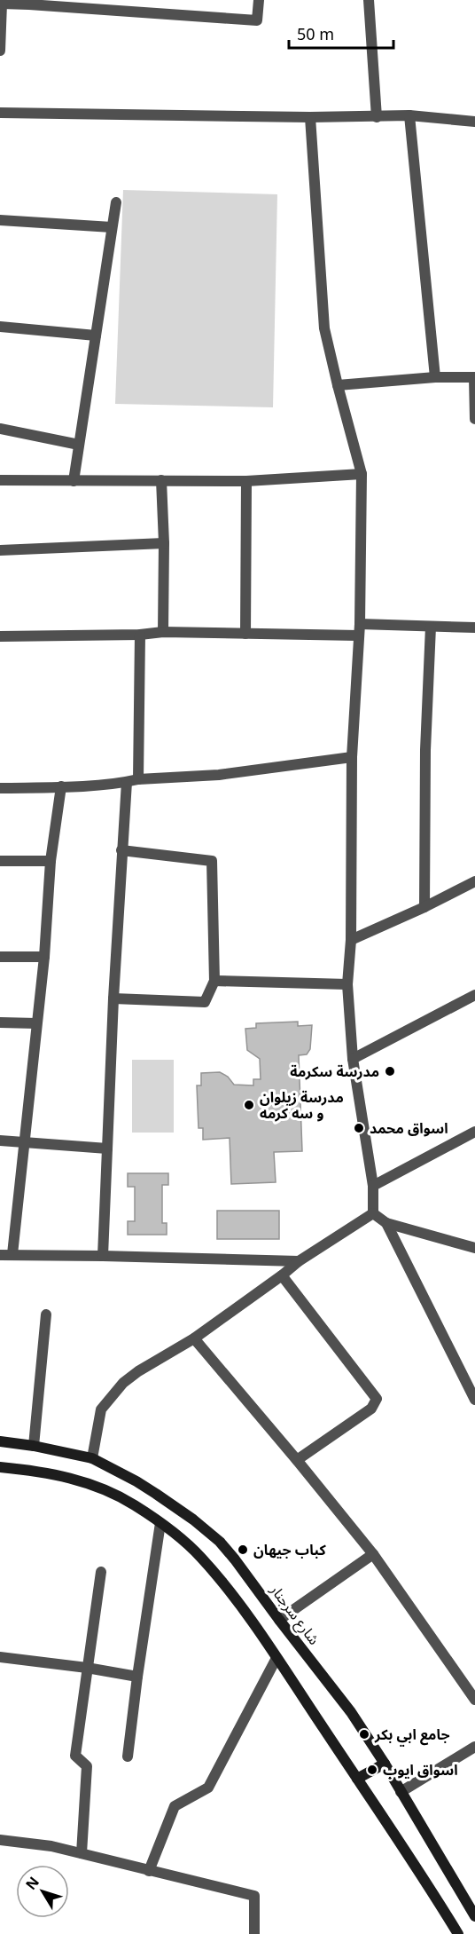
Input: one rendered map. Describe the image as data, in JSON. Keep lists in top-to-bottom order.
{
  "streets": {
    "street": ["شارع سرجنار"]
  },
  "places": [
    "مدرسة سكرمة",
    "مدرسة زيلوان و سه كرمه",
    "اسواق محمد",
    "كباب جيهان",
    "جامع ابي بكر",
    "اسواق ايوب"
  ],
  "scale_bar": "50 m",
  "north": "top left"
}
